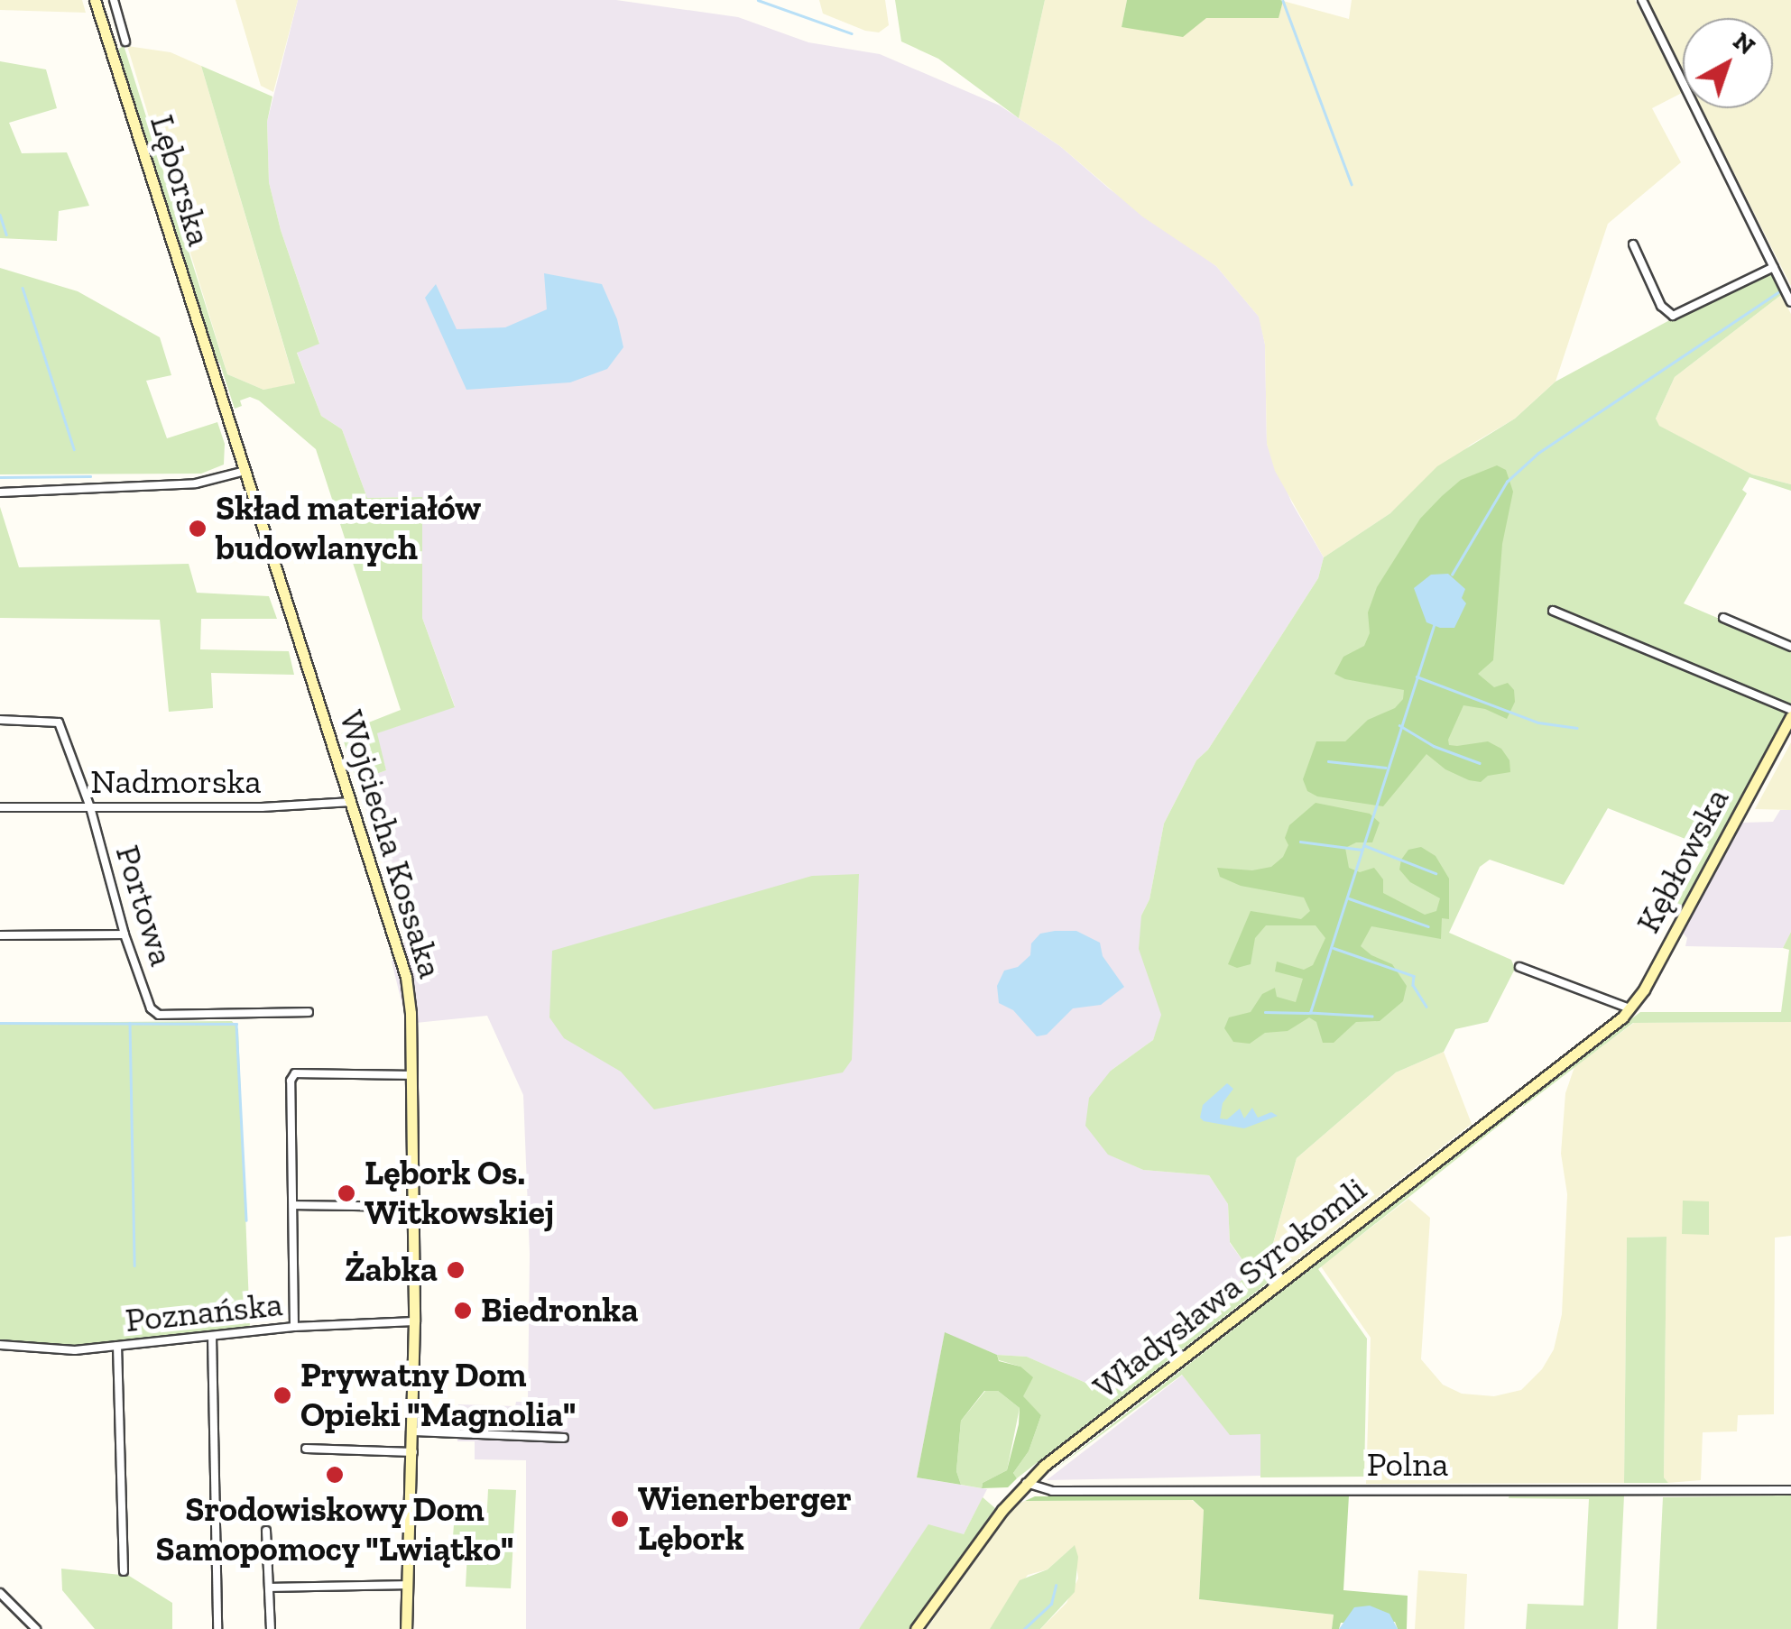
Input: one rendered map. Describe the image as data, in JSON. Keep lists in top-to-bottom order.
{
  "streets": {
    "main road": [
      "Lęborska",
      "Wojciecha Kossaka",
      "Kębłowska",
      "Władysława Syrokomli"
    ],
    "street": [
      "Nadmorska",
      "Portowa",
      "Poznańska",
      "Polna"
    ]
  },
  "crossings": [
    ["Lęborska", "Wojciecha Kossaka"],
    ["Nadmorska", "Wojciecha Kossaka"],
    ["Nadmorska", "Portowa"],
    ["Wojciecha Kossaka", "Poznańska"],
    ["Kębłowska", "Władysława Syrokomli"],
    ["Władysława Syrokomli", "Polna"]
  ],
  "places": [
    "Skład materiałów budowlanych",
    "Lębork Os. Witkowskiej",
    "Żabka",
    "Biedronka",
    "Prywatny Dom Opieki \"Magnolia\"",
    "Srodowiskowy Dom Samopomocy \"Lwiątko\"",
    "Wienerberger Lębork"
  ],
  "north": "top right"
}
